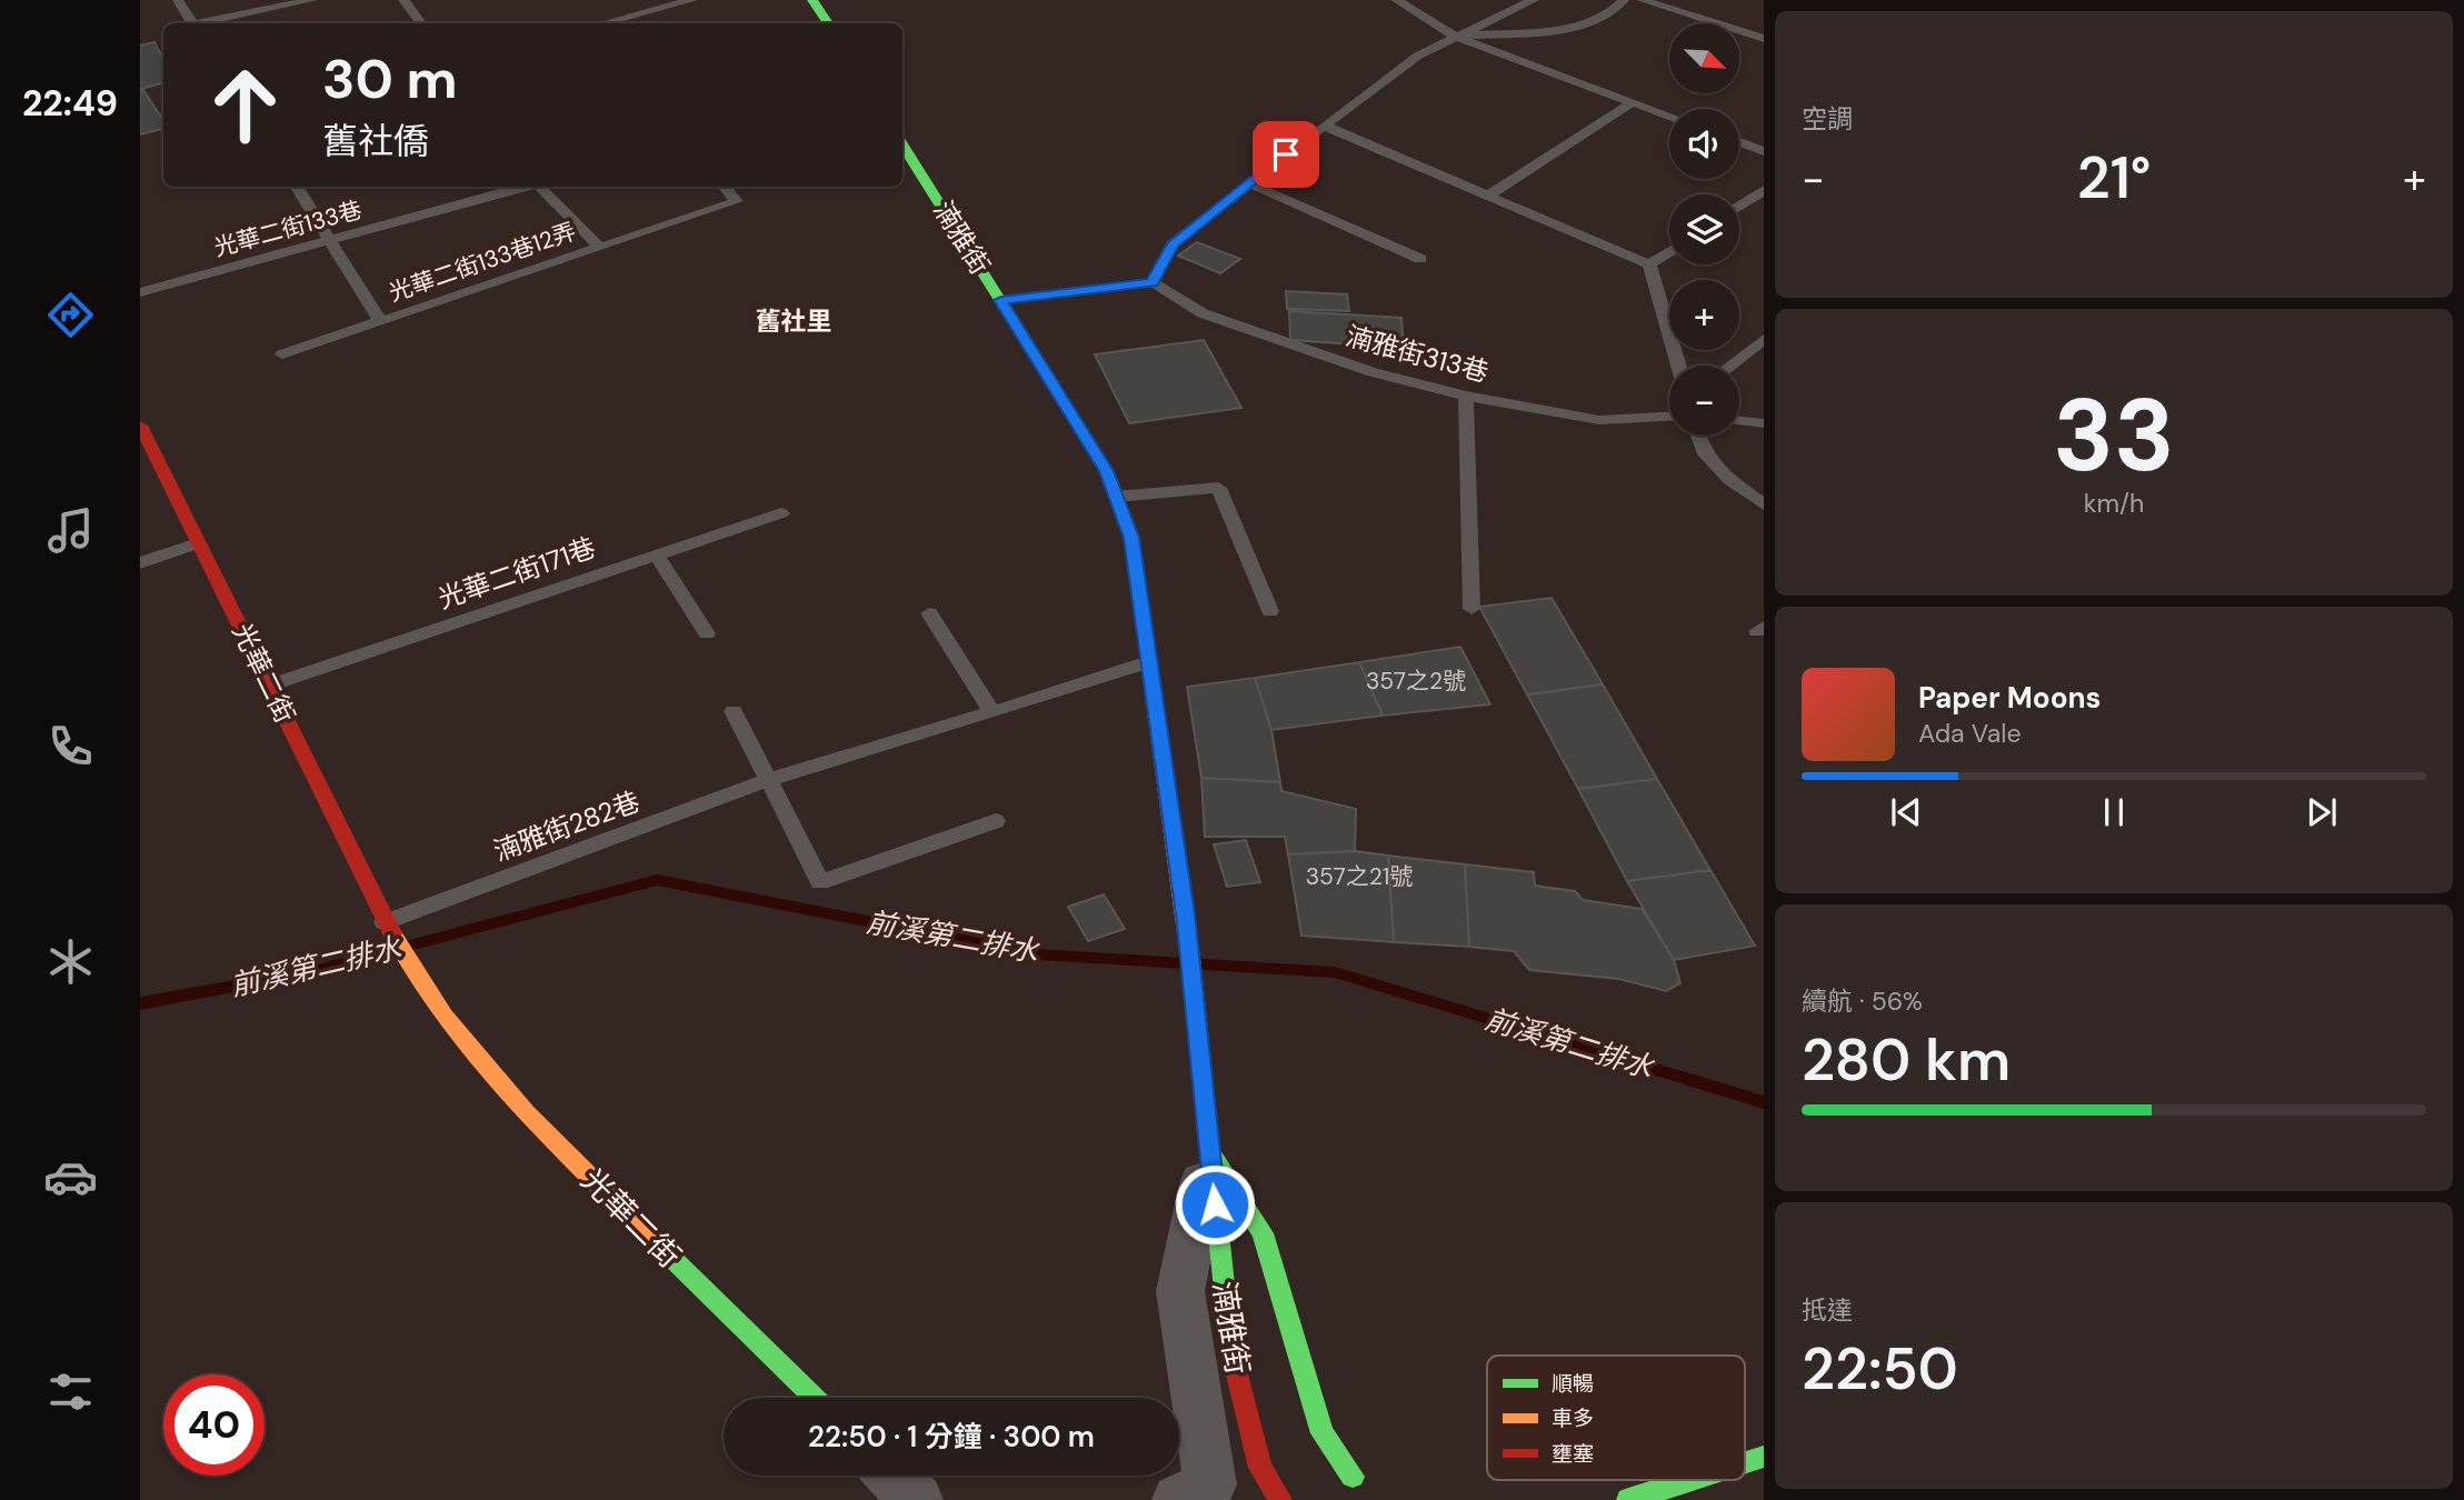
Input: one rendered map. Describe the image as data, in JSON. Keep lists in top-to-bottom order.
{
  "streets": {
    "street": ["湳雅街", "光華二街"],
    "lane": [
      "光華二街133巷",
      "光華二街133巷12弄",
      "湳雅街313巷",
      "光華二街171巷",
      "湳雅街282巷"
    ]
  },
  "crossings": [
    ["光華二街133巷", "光華二街133巷12弄"],
    ["湳雅街", "湳雅街282巷"],
    ["光華二街171巷", "光華二街"],
    ["光華二街", "湳雅街282巷"]
  ],
  "districts": ["舊社里"],
  "water": ["前溪第二排水"],
  "house_numbers": ["357之2號", "357之21號"],
  "legend": ["順暢", "車多", "壅塞"],
  "north": "bottom right",
  "page": {
    "tabs": "22:49",
    "tile": [
      "空調",
      ["33", "km/h"],
      ["續航 · 56%", "280 km"],
      ["抵達", "22:50"]
    ],
    "map_buttons": ["+", "−"],
    "turn": ["30 m", "舊社僑"],
    "heat": ["−", "21°", "+"],
    "song": ["Paper Moons", "Ada Vale"],
    "limit": "40",
    "trip": "22:50 · 1 分鐘 · 300 m"
  }
}
